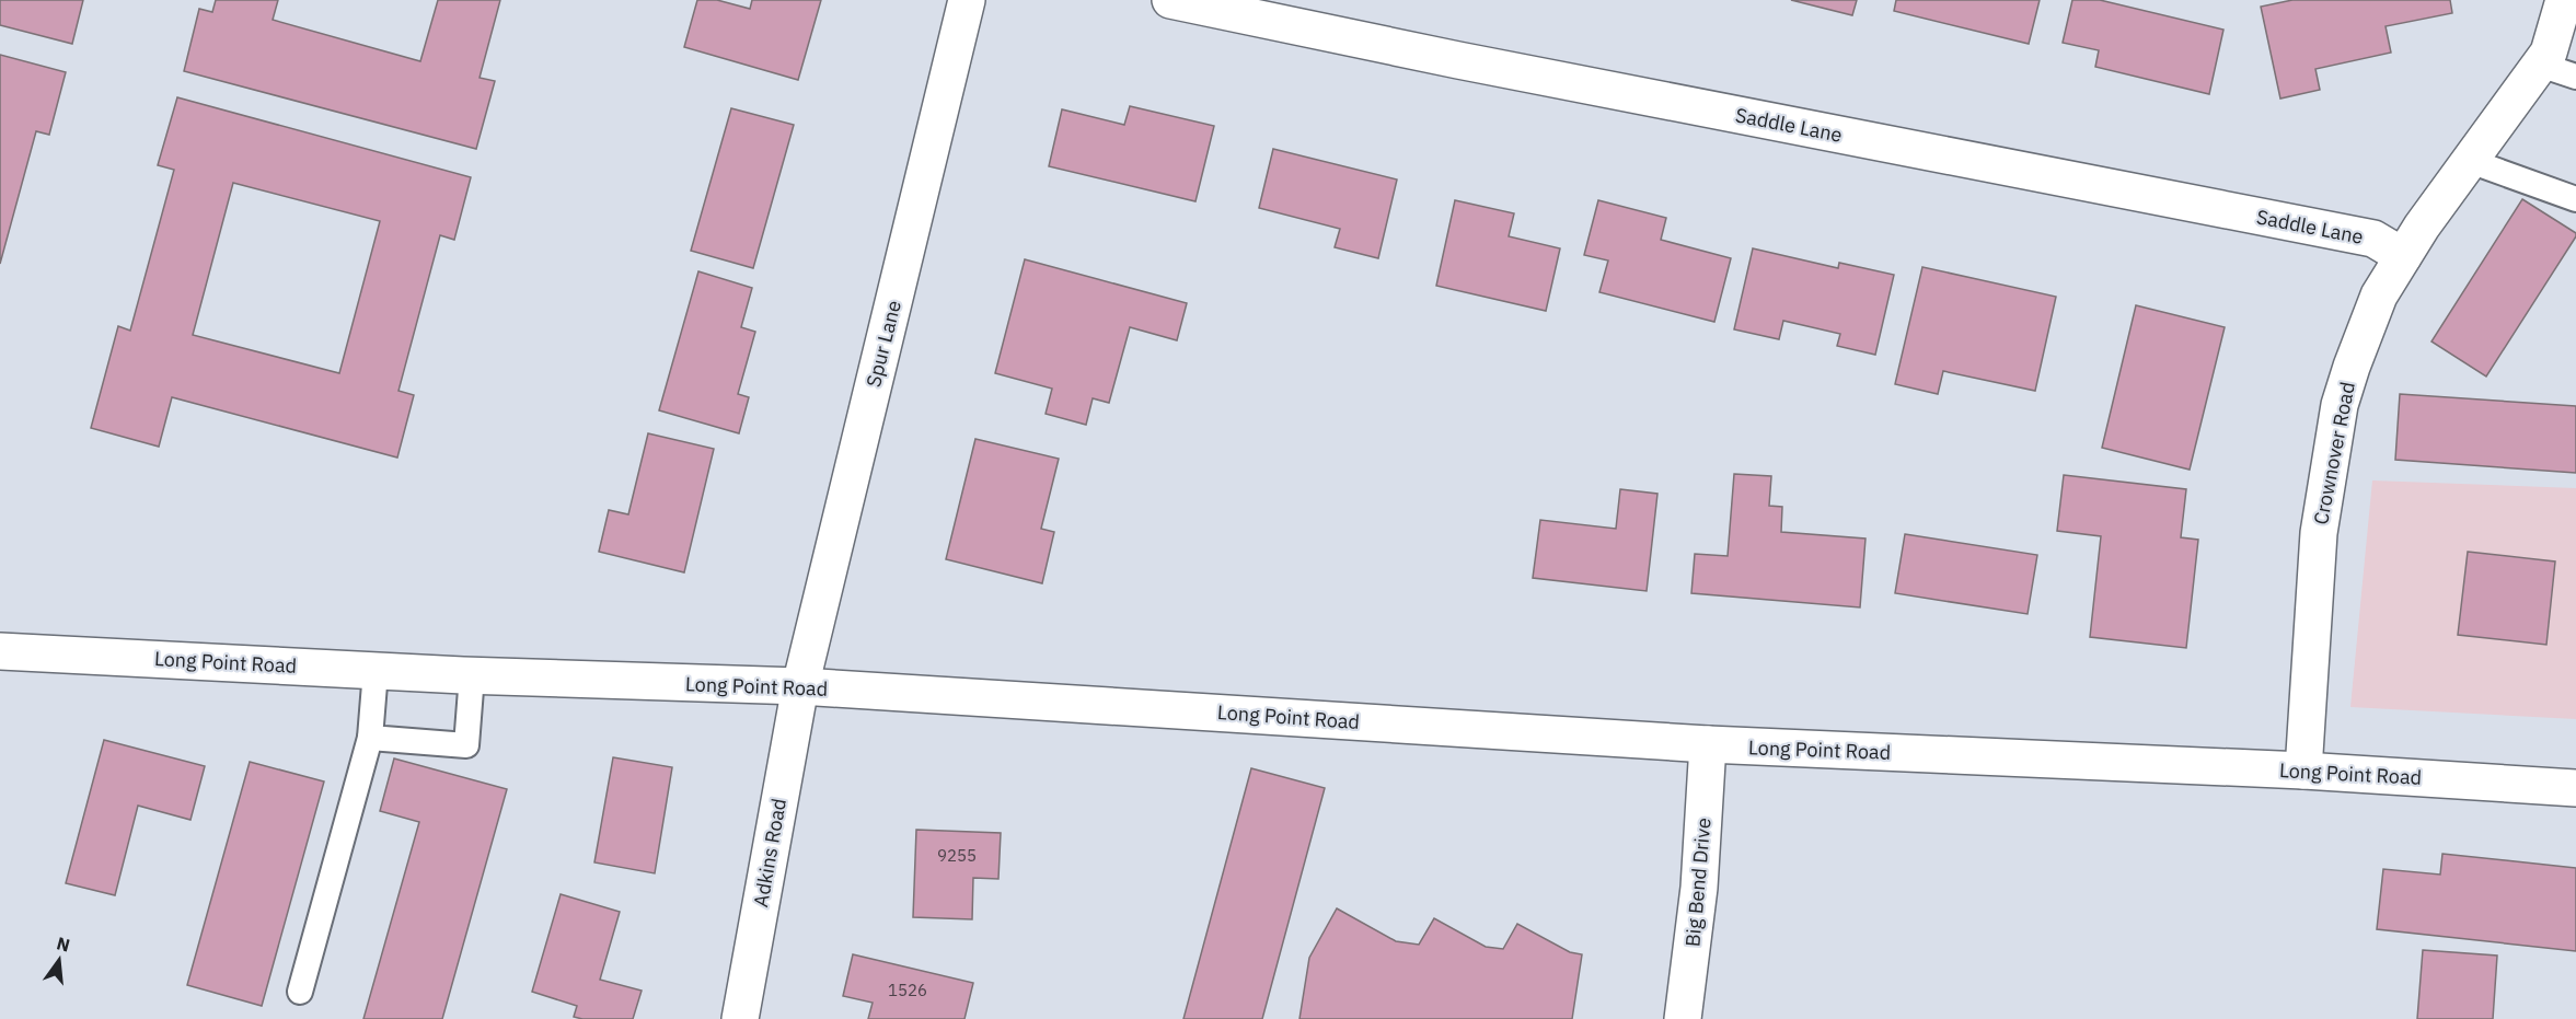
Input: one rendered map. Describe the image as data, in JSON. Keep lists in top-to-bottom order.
{
  "streets": {
    "street": [
      "Saddle Lane",
      "Spur Lane",
      "Crownover Road",
      "Long Point Road",
      "Adkins Road",
      "Big Bend Drive"
    ]
  },
  "crossings": [
    ["Saddle Lane", "Crownover Road"],
    ["Spur Lane", "Long Point Road"],
    ["Spur Lane", "Adkins Road"],
    ["Crownover Road", "Long Point Road"],
    ["Long Point Road", "Adkins Road"],
    ["Long Point Road", "Big Bend Drive"]
  ],
  "house_numbers": ["9255", "1526"],
  "north": "top"
}
